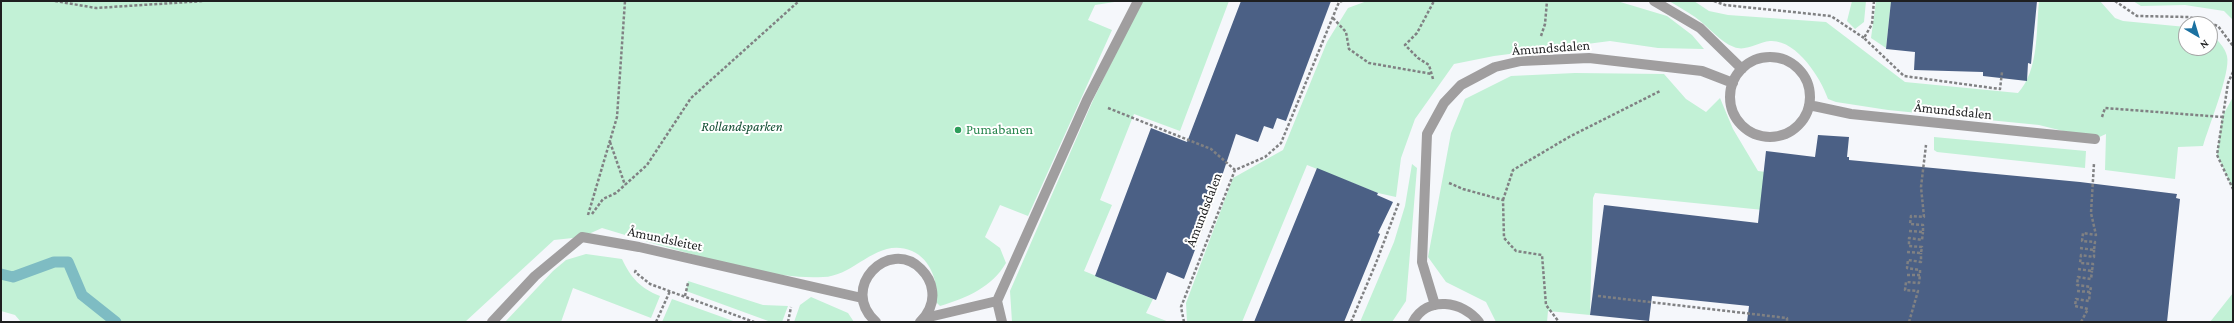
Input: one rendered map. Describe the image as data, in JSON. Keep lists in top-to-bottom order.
{
  "streets": {
    "street": ["Åmundsdalen", "Åmundsleitet"]
  },
  "parks": ["Rollandsparken"],
  "places": ["Pumabanen"],
  "north": "bottom right"
}
